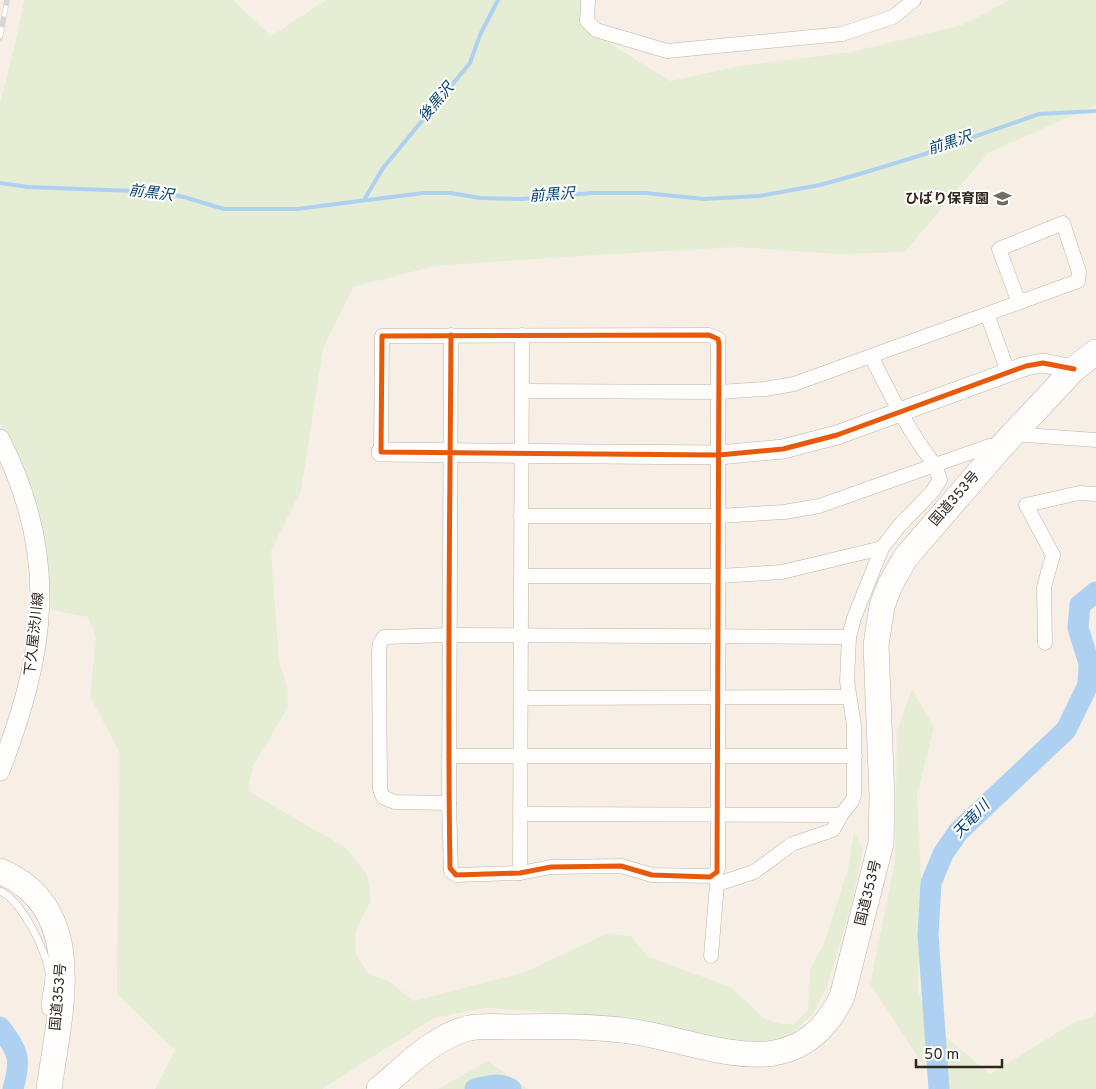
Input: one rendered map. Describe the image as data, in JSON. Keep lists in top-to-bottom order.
{
  "streets": {
    "highway": ["国道353号"],
    "street": ["下久屋渋川線"]
  },
  "water": ["後黒沢", "前黒沢", "天竜川"],
  "places": {
    "school or university": ["ひばり保育園"]
  },
  "scale_bar": "50 m"
}
